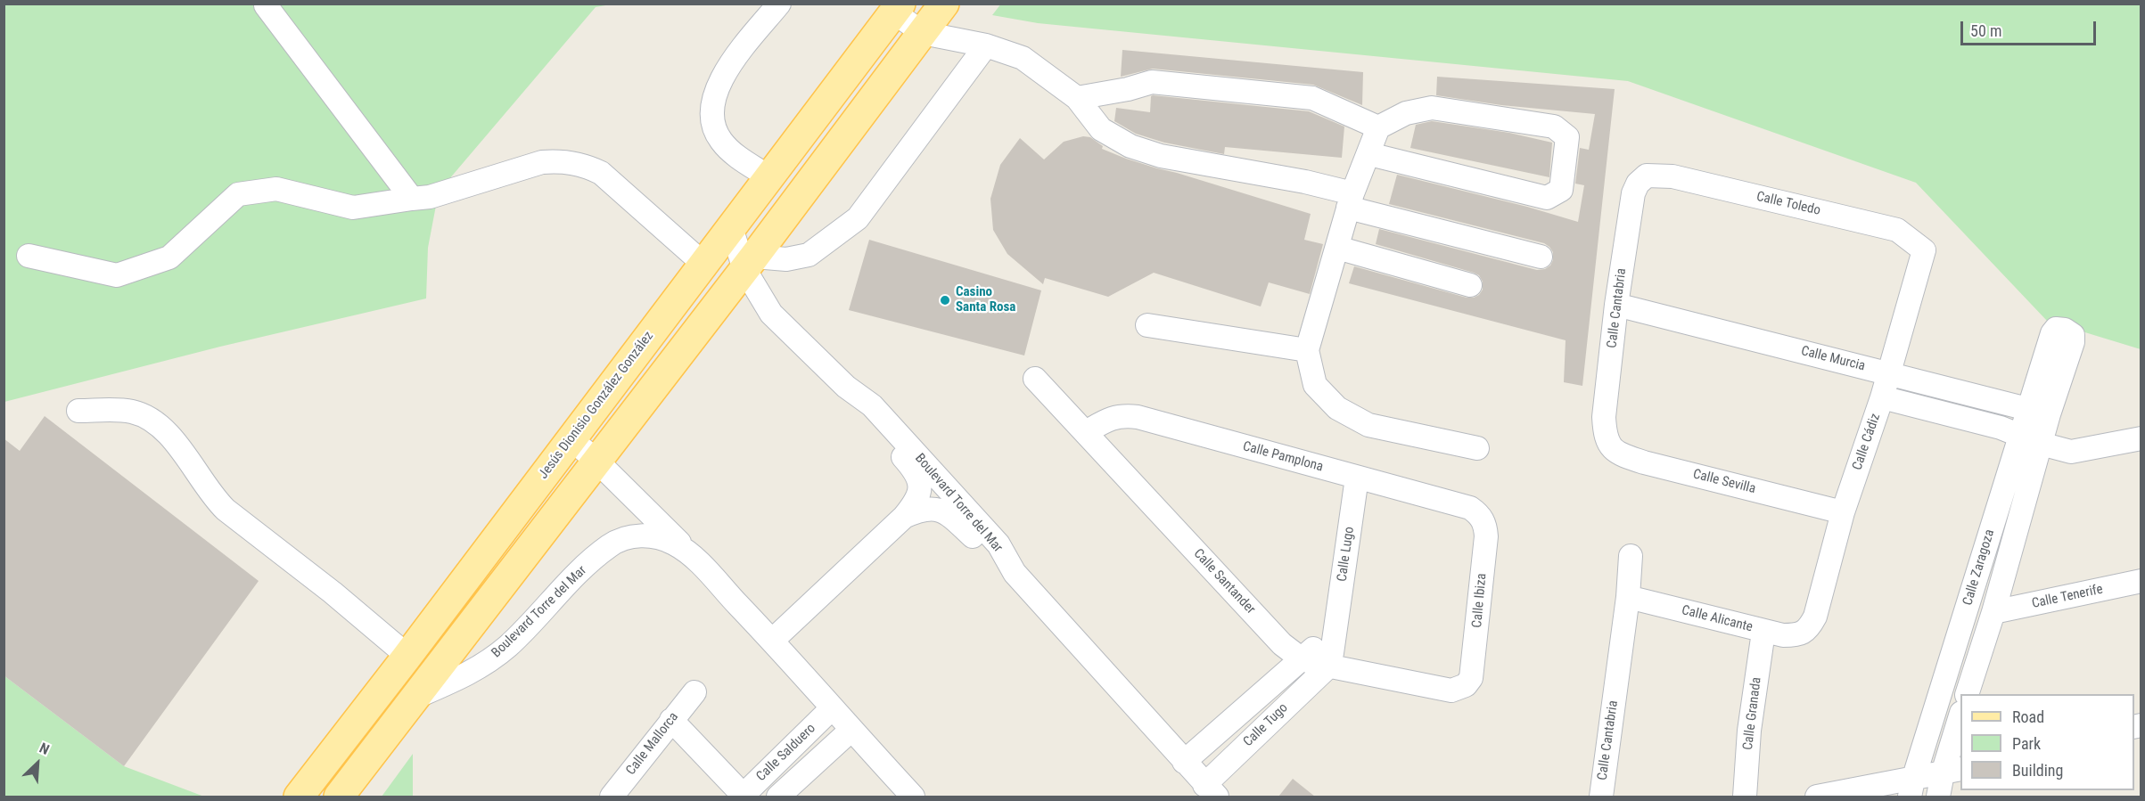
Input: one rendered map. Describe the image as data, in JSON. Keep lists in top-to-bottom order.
{
  "streets": {
    "main road": ["Jesús Dionisio González González"],
    "street": [
      "Calle Toledo",
      "Calle Cantabria",
      "Calle Murcia",
      "Calle Cádiz",
      "Calle Pamplona",
      "Calle Sevilla",
      "Boulevard Torre del Mar",
      "Calle Lugo",
      "Calle Zaragoza",
      "Calle Santander",
      "Calle Tenerife",
      "Calle Ibiza",
      "Calle Alicante",
      "Calle Granada",
      "Calle Tugo",
      "Calle Mallorca",
      "Calle Salduero"
    ]
  },
  "crossings": [
    ["Calle Toledo", "Calle Cantabria"],
    ["Calle Toledo", "Calle Cádiz"],
    ["Calle Cantabria", "Calle Murcia"],
    ["Calle Cantabria", "Calle Sevilla"],
    ["Calle Cantabria", "Calle Alicante"],
    ["Calle Murcia", "Calle Cádiz"],
    ["Calle Murcia", "Calle Zaragoza"],
    ["Jesús Dionisio González González", "Boulevard Torre del Mar"],
    ["Calle Cádiz", "Calle Sevilla"],
    ["Calle Cádiz", "Calle Alicante"],
    ["Calle Pamplona", "Calle Lugo"],
    ["Calle Pamplona", "Calle Santander"],
    ["Calle Pamplona", "Calle Ibiza"],
    ["Boulevard Torre del Mar", "Calle Tugo"],
    ["Boulevard Torre del Mar", "Calle Salduero"],
    ["Calle Lugo", "Calle Santander"],
    ["Calle Lugo", "Calle Tugo"],
    ["Calle Zaragoza", "Calle Tenerife"],
    ["Calle Santander", "Calle Ibiza"],
    ["Calle Santander", "Calle Tugo"],
    ["Calle Alicante", "Calle Granada"]
  ],
  "places": ["Casino Santa Rosa"],
  "legend": ["Road", "Park", "Building"],
  "scale_bar": "50 m",
  "north": "top right"
}
